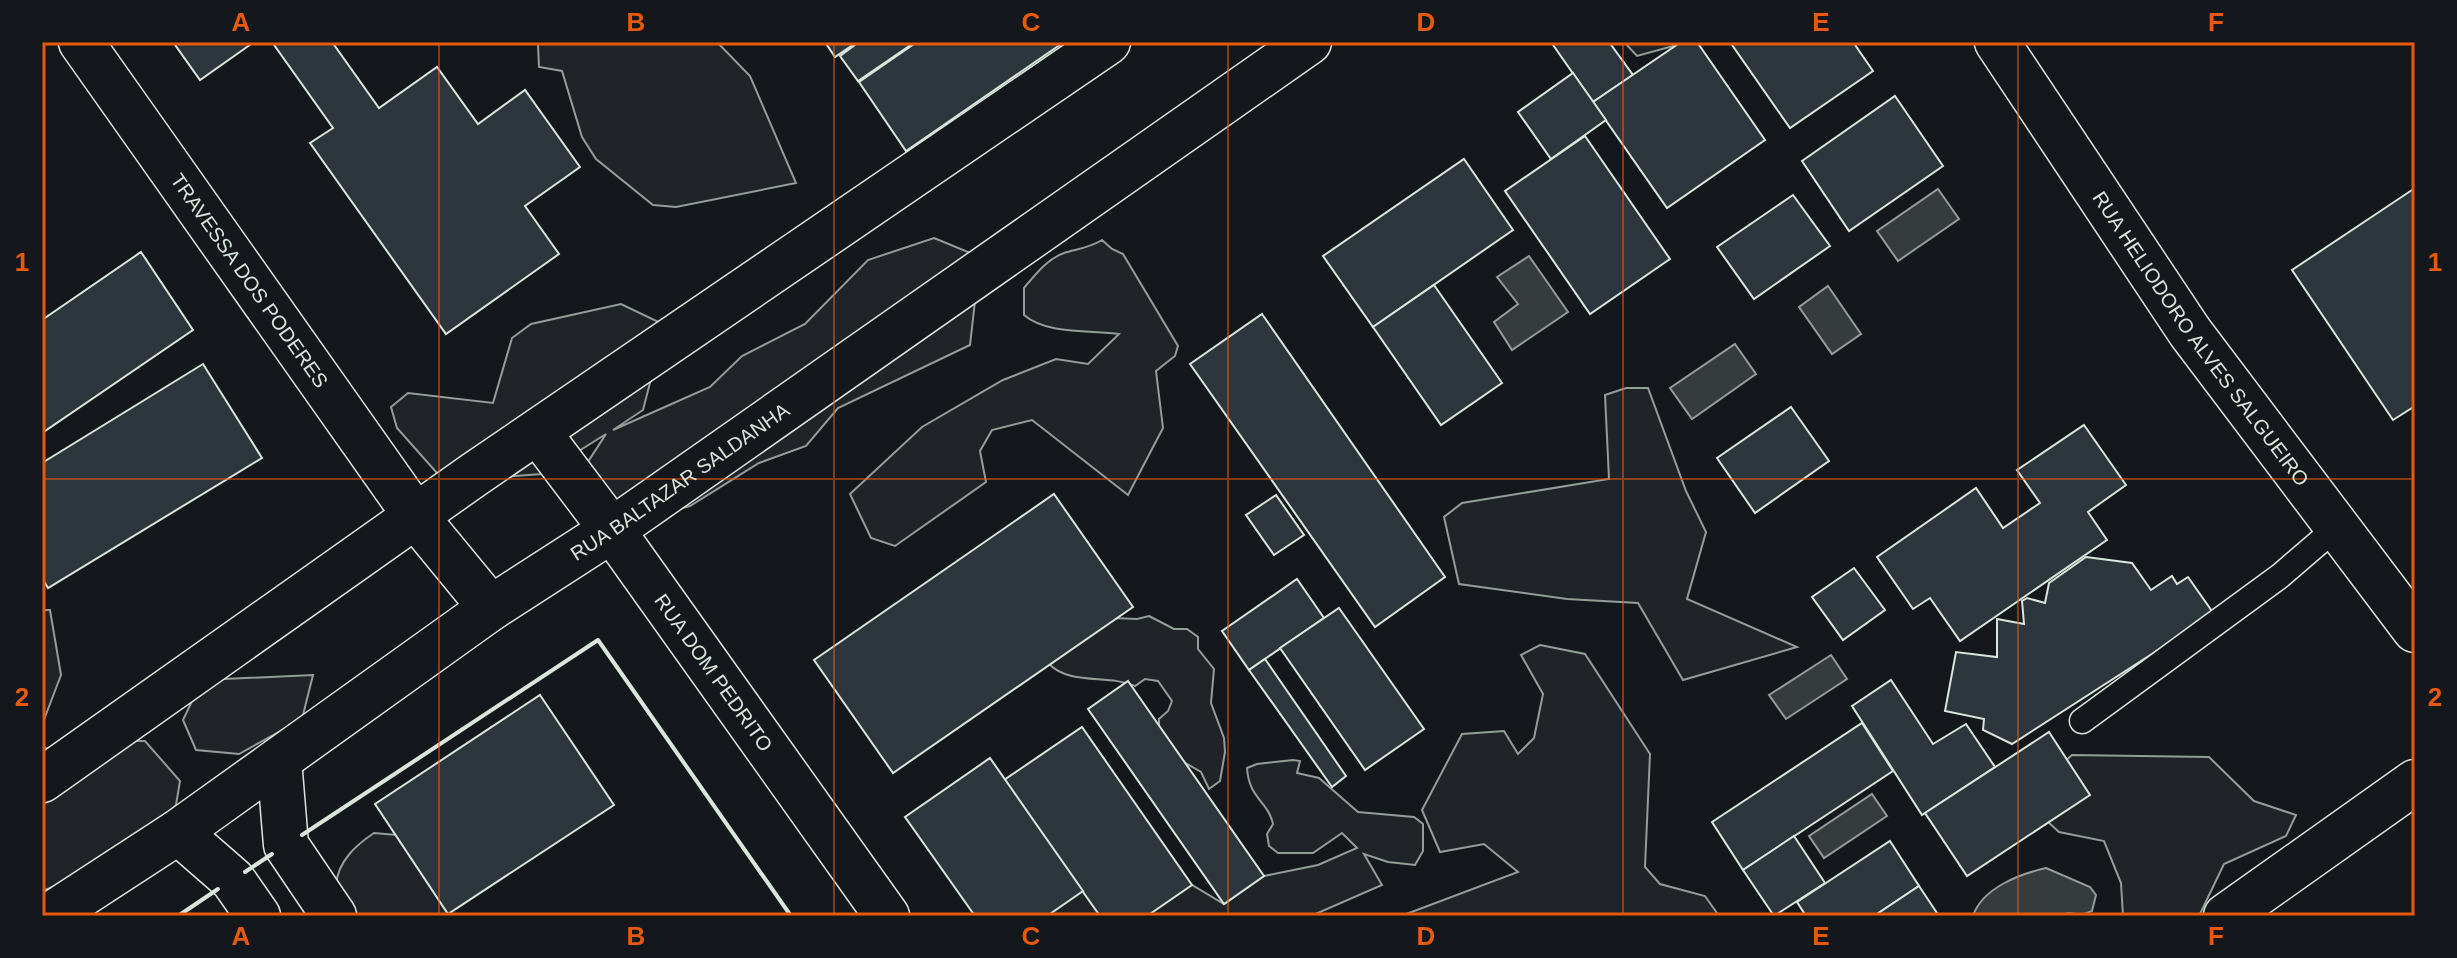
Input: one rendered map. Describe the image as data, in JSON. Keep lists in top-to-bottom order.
{
  "streets": {
    "main road": [
      "TRAVESSA DOS PODERES",
      "RUA HELIODORO ALVES SALGUEIRO",
      "RUA BALTAZAR SALDANHA",
      "RUA DOM PEDRITO"
    ]
  },
  "crossings": [
    ["TRAVESSA DOS PODERES", "RUA BALTAZAR SALDANHA"],
    ["RUA BALTAZAR SALDANHA", "RUA DOM PEDRITO"]
  ],
  "grid": {
    "columns": [
      "A",
      "B",
      "C",
      "D",
      "E",
      "F"
    ],
    "rows": ["1", "2"]
  }
}
